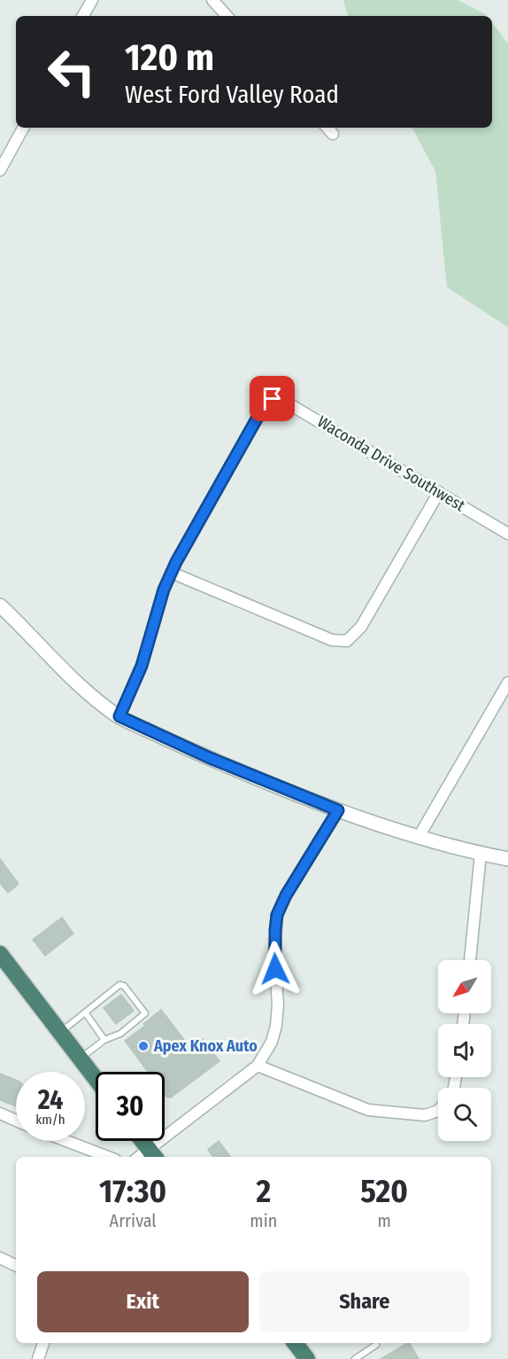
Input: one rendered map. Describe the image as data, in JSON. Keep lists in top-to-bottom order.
{
  "streets": {
    "street": ["Waconda Drive Southwest"]
  },
  "places": ["Apex Knox Auto"],
  "north": "bottom left",
  "page": {
    "turn": ["120 m", "West Ford Valley Road"],
    "speed": "24 km/h",
    "limit": "30",
    "eta": [
      "17:30",
      "Arrival",
      "2",
      "min",
      "520",
      "m"
    ],
    "buttons": ["Exit", "Share"]
  }
}
